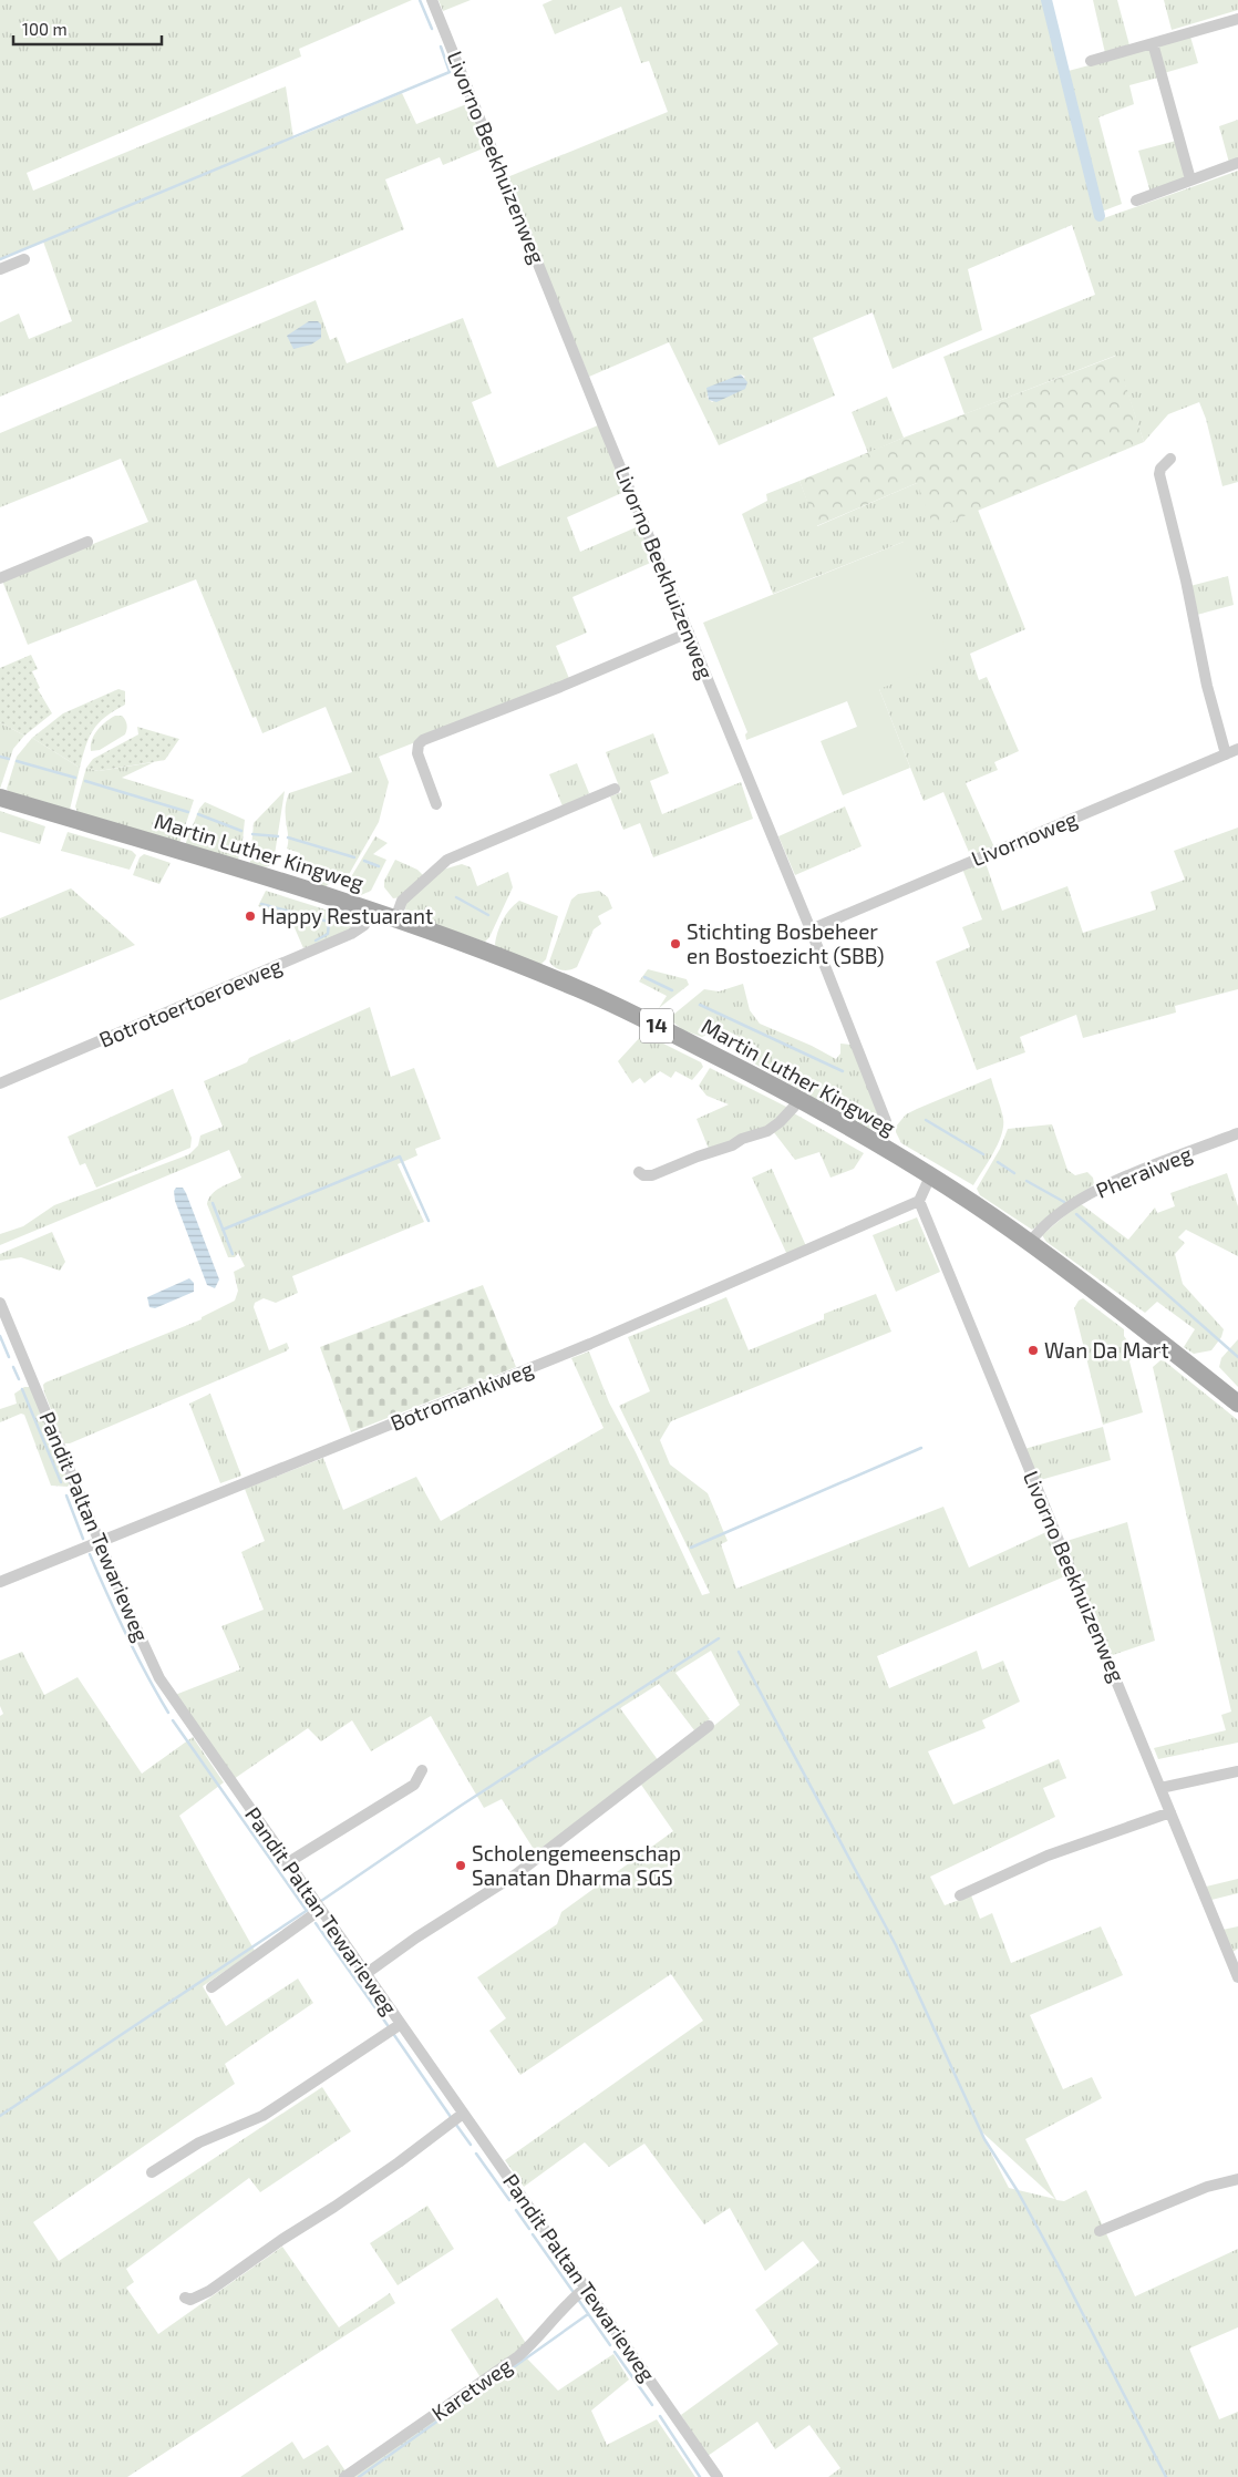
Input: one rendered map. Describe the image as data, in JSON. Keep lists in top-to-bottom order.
{
  "streets": {
    "main road": ["Martin Luther Kingweg", "14"],
    "street": [
      "Livorno Beekhuizenweg",
      "Livornoweg",
      "Botrotoertoeroeweg",
      "Pheraiweg",
      "Botromankiweg",
      "Pandit Paltan Tewarieweg",
      "Karetweg"
    ]
  },
  "crossings": [
    ["Livorno Beekhuizenweg", "Livornoweg"],
    ["Livorno Beekhuizenweg", "Martin Luther Kingweg"],
    ["Livorno Beekhuizenweg", "Botromankiweg"],
    ["Martin Luther Kingweg", "Botrotoertoeroeweg"],
    ["Martin Luther Kingweg", "Pheraiweg"],
    ["Botromankiweg", "Pandit Paltan Tewarieweg"],
    ["Pandit Paltan Tewarieweg", "Karetweg"]
  ],
  "places": [
    "Happy Restuarant",
    "Stichting Bosbeheer en Bostoezicht (SBB)",
    "Wan Da Mart",
    "Scholengemeenschap Sanatan Dharma SGS"
  ],
  "scale_bar": "100 m"
}
